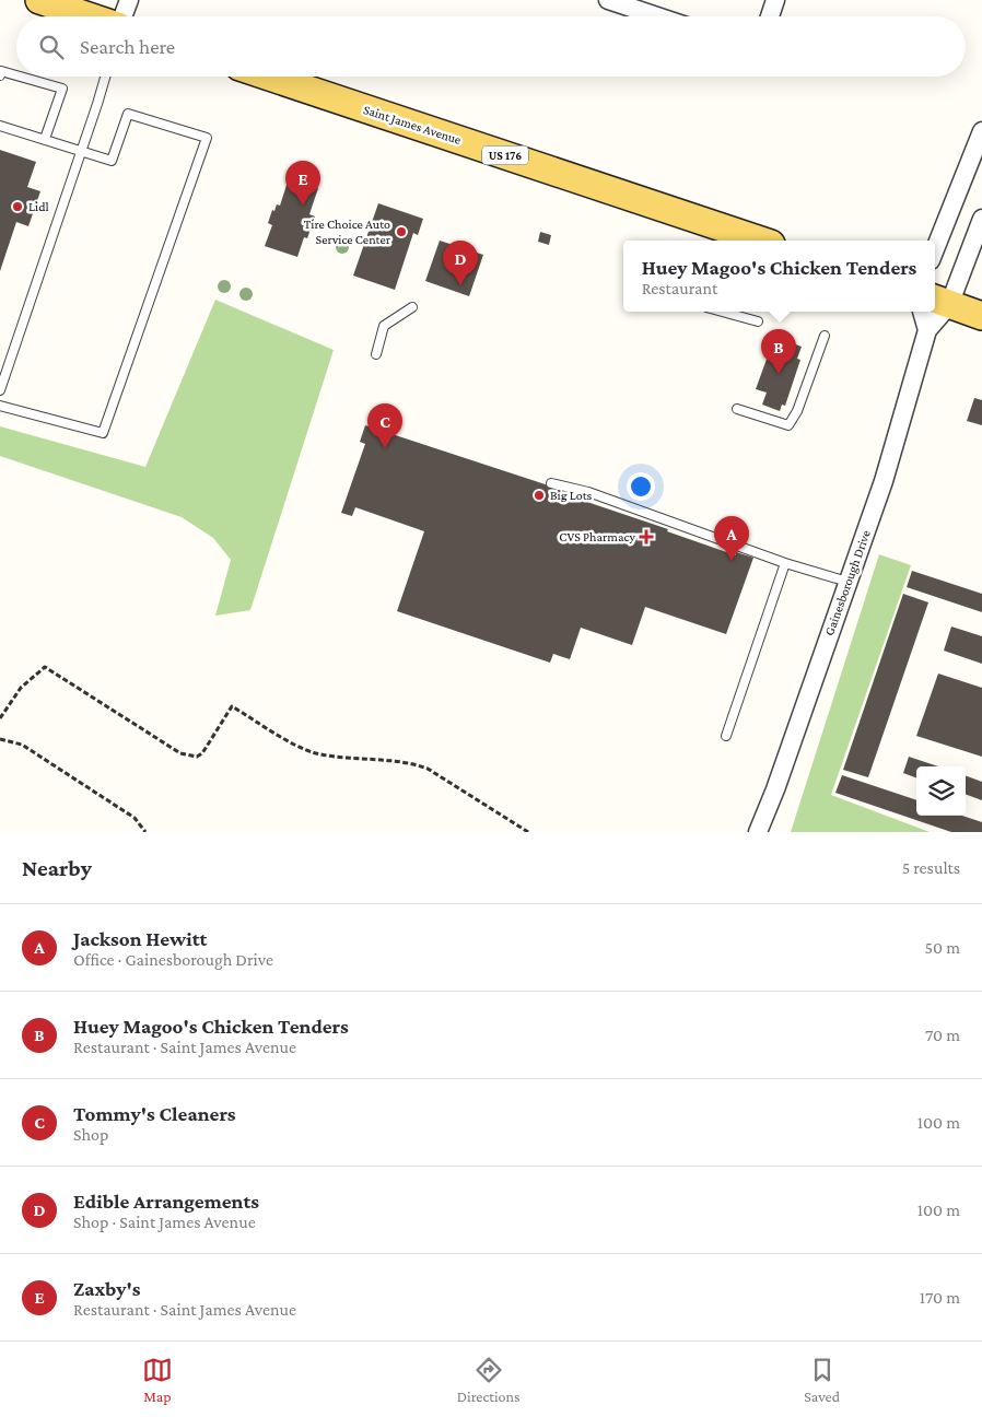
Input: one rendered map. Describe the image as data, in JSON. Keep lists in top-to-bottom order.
{
  "streets": {
    "main road": ["Saint James Avenue", "US 176"],
    "street": ["Gainesborough Drive"]
  },
  "places": {
    "other": ["Lidl", "Tire Choice Auto Service Center", "Big Lots"],
    "health": ["CVS Pharmacy"]
  },
  "page": {
    "search": "Search here",
    "pins": [
      "E",
      "D",
      "B",
      "C",
      "A"
    ],
    "popup": ["Huey Magoo's Chicken Tenders", "Restaurant"],
    "heading": ["Nearby", "5 results"],
    "list": [
      {
        "mark": "A",
        "name": "Jackson Hewitt",
        "note": "Office · Gainesborough Drive",
        "value": "50 m"
      },
      {
        "mark": "B",
        "name": "Huey Magoo's Chicken Tenders",
        "note": "Restaurant · Saint James Avenue",
        "value": "70 m"
      },
      {
        "mark": "C",
        "name": "Tommy's Cleaners",
        "note": "Shop",
        "value": "100 m"
      },
      {
        "mark": "D",
        "name": "Edible Arrangements",
        "note": "Shop · Saint James Avenue",
        "value": "100 m"
      },
      {
        "mark": "E",
        "name": "Zaxby's",
        "note": "Restaurant · Saint James Avenue",
        "value": "170 m"
      }
    ],
    "nav": ["Map", "Directions", "Saved"]
  }
}
